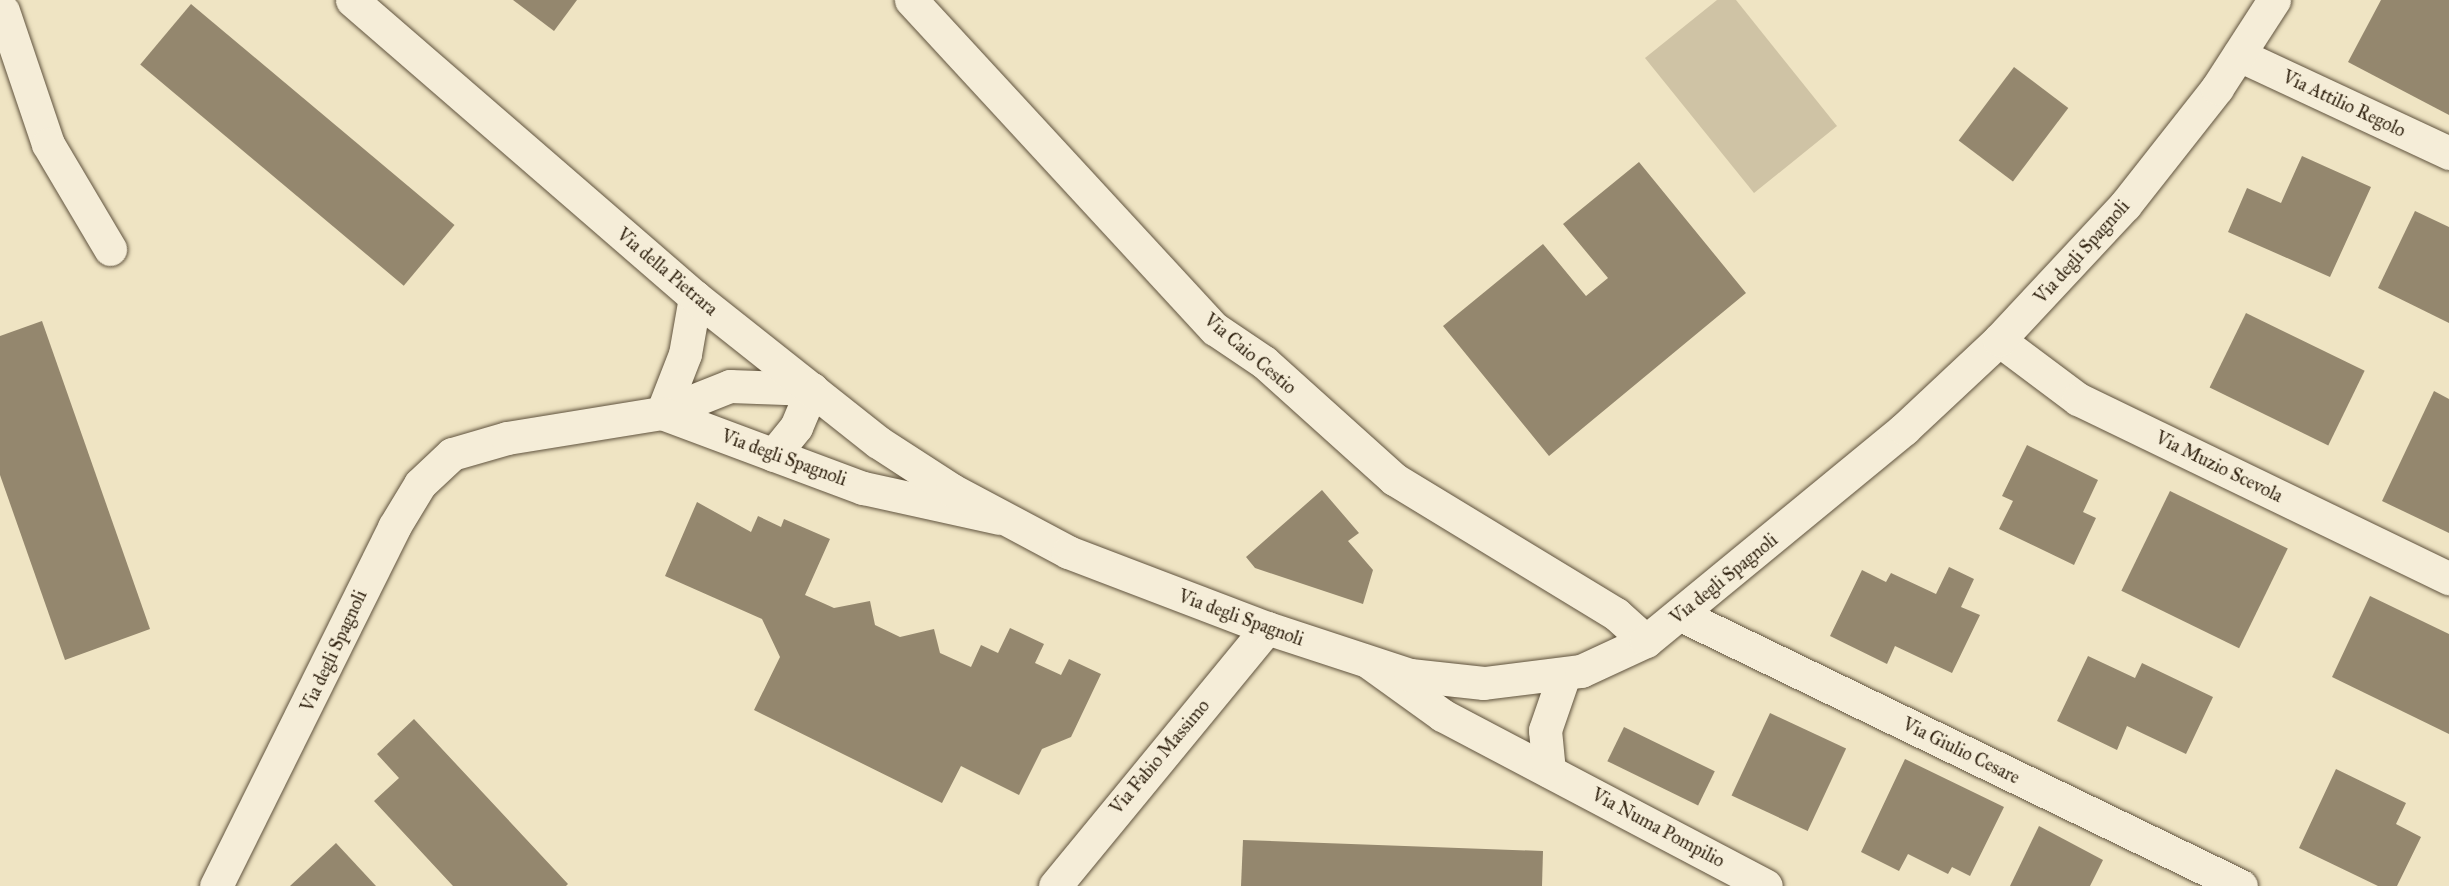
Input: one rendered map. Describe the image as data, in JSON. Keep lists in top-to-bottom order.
{
  "streets": {
    "street": [
      "Via Attilio Regolo",
      "Via degli Spagnoli",
      "Via della Pietrara",
      "Via Caio Cestio",
      "Via Muzio Scevola",
      "Via Giulio Cesare",
      "Via Fabio Massimo",
      "Via Numa Pompilio"
    ]
  },
  "crossings": [
    ["Via Attilio Regolo", "Via degli Spagnoli"],
    ["Via degli Spagnoli", "Via della Pietrara"],
    ["Via degli Spagnoli", "Via Caio Cestio"],
    ["Via degli Spagnoli", "Via Muzio Scevola"],
    ["Via degli Spagnoli", "Via Giulio Cesare"],
    ["Via degli Spagnoli", "Via Fabio Massimo"],
    ["Via degli Spagnoli", "Via Numa Pompilio"]
  ]
}
